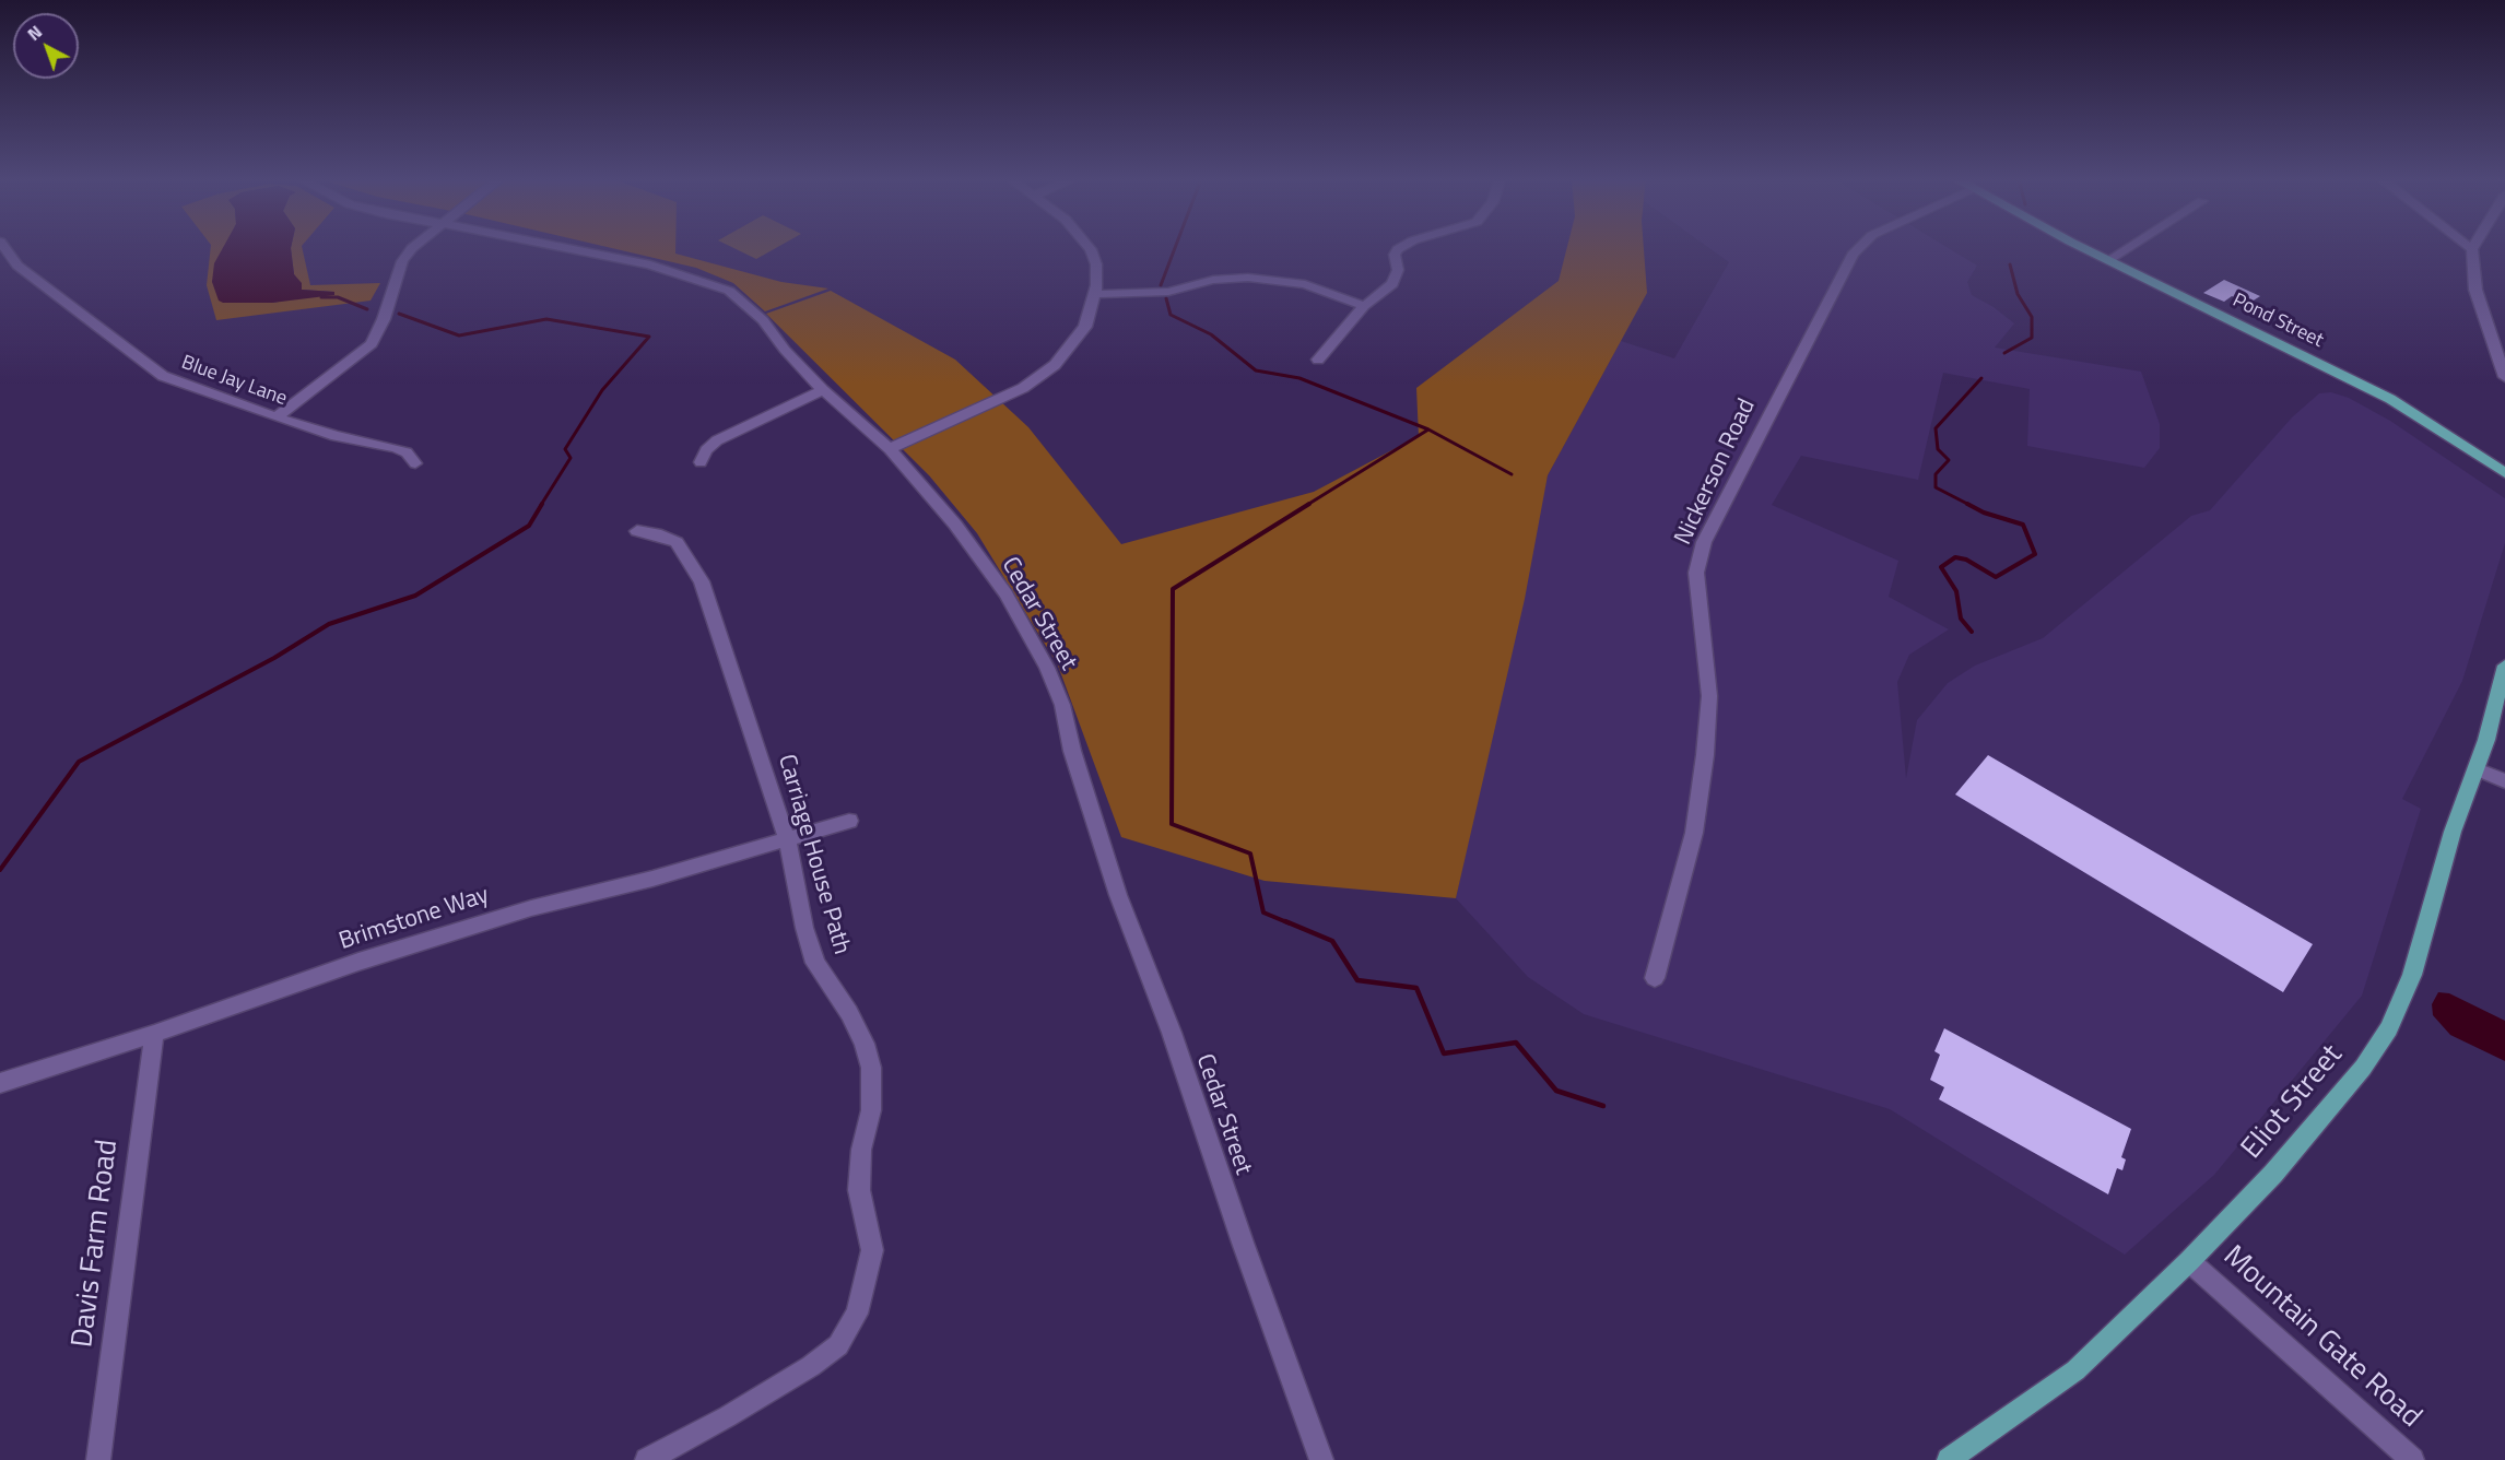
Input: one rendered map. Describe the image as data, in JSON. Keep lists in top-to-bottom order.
{
  "streets": {
    "main road": ["Pond Street", "Eliot Street"],
    "street": [
      "Blue Jay Lane",
      "Nickerson Road",
      "Cedar Street",
      "Carriage House Path",
      "Brimstone Way",
      "Davis Farm Road",
      "Mountain Gate Road"
    ]
  },
  "crossings": [
    ["Carriage House Path", "Brimstone Way"],
    ["Brimstone Way", "Davis Farm Road"],
    ["Eliot Street", "Mountain Gate Road"]
  ],
  "north": "top left"
}
